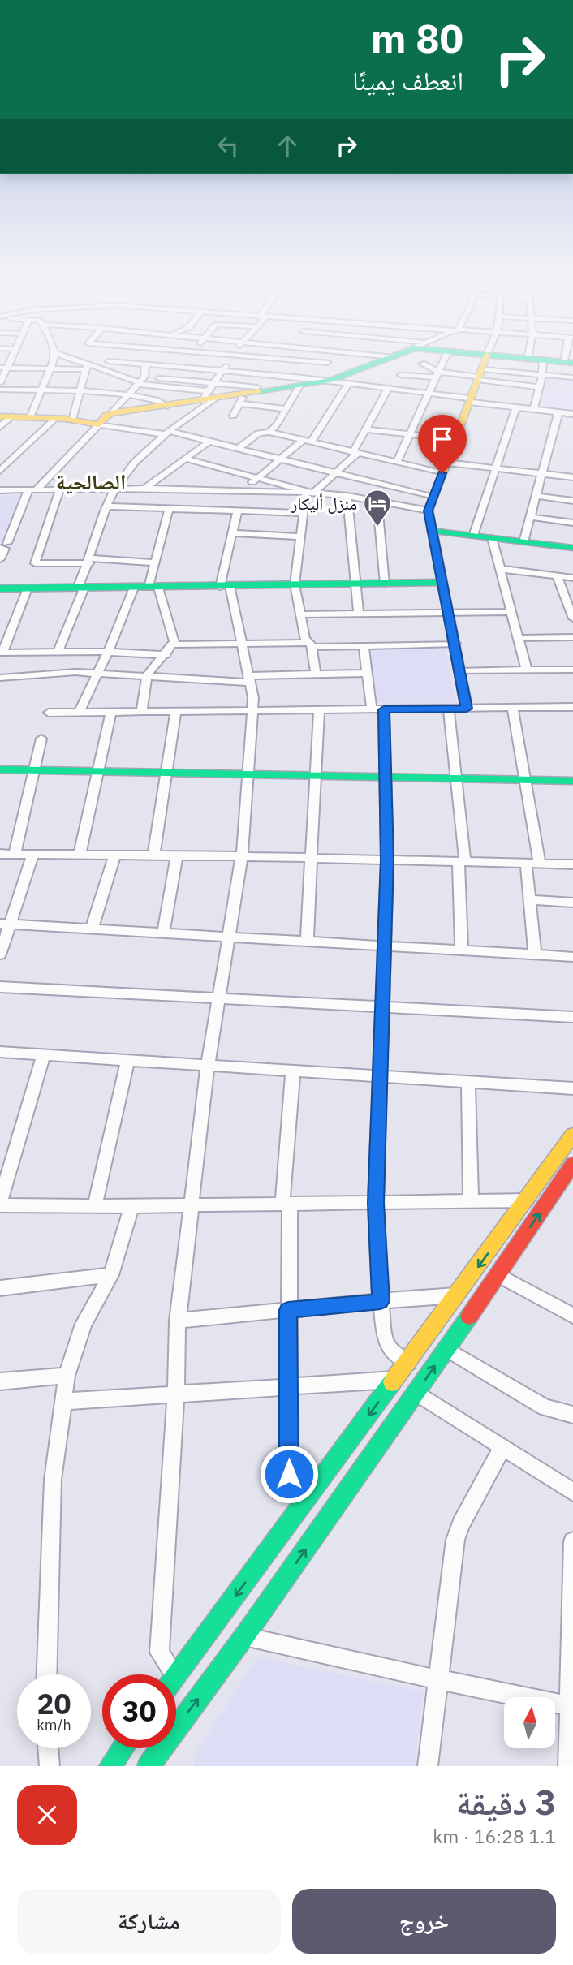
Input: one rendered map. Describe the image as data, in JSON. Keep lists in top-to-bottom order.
{
  "districts": ["الصالحية"],
  "places": {
    "hotel": ["منزل أليكار"]
  },
  "north": "top",
  "page": {
    "turn": ["80 m", "انعطف يمينًا"],
    "speed": "20 km/h",
    "limit": "30",
    "heading": ["3 دقيقة", "1.1 km · 16:28"],
    "buttons": ["خروج", "مشاركة"]
  }
}
